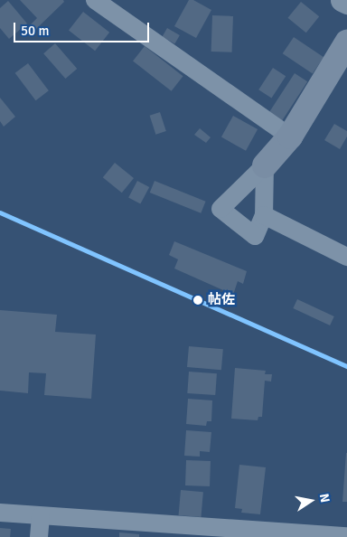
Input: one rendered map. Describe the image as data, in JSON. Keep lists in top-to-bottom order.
{
  "places": ["帖佐"],
  "scale_bar": "50 m",
  "north": "right"
}
